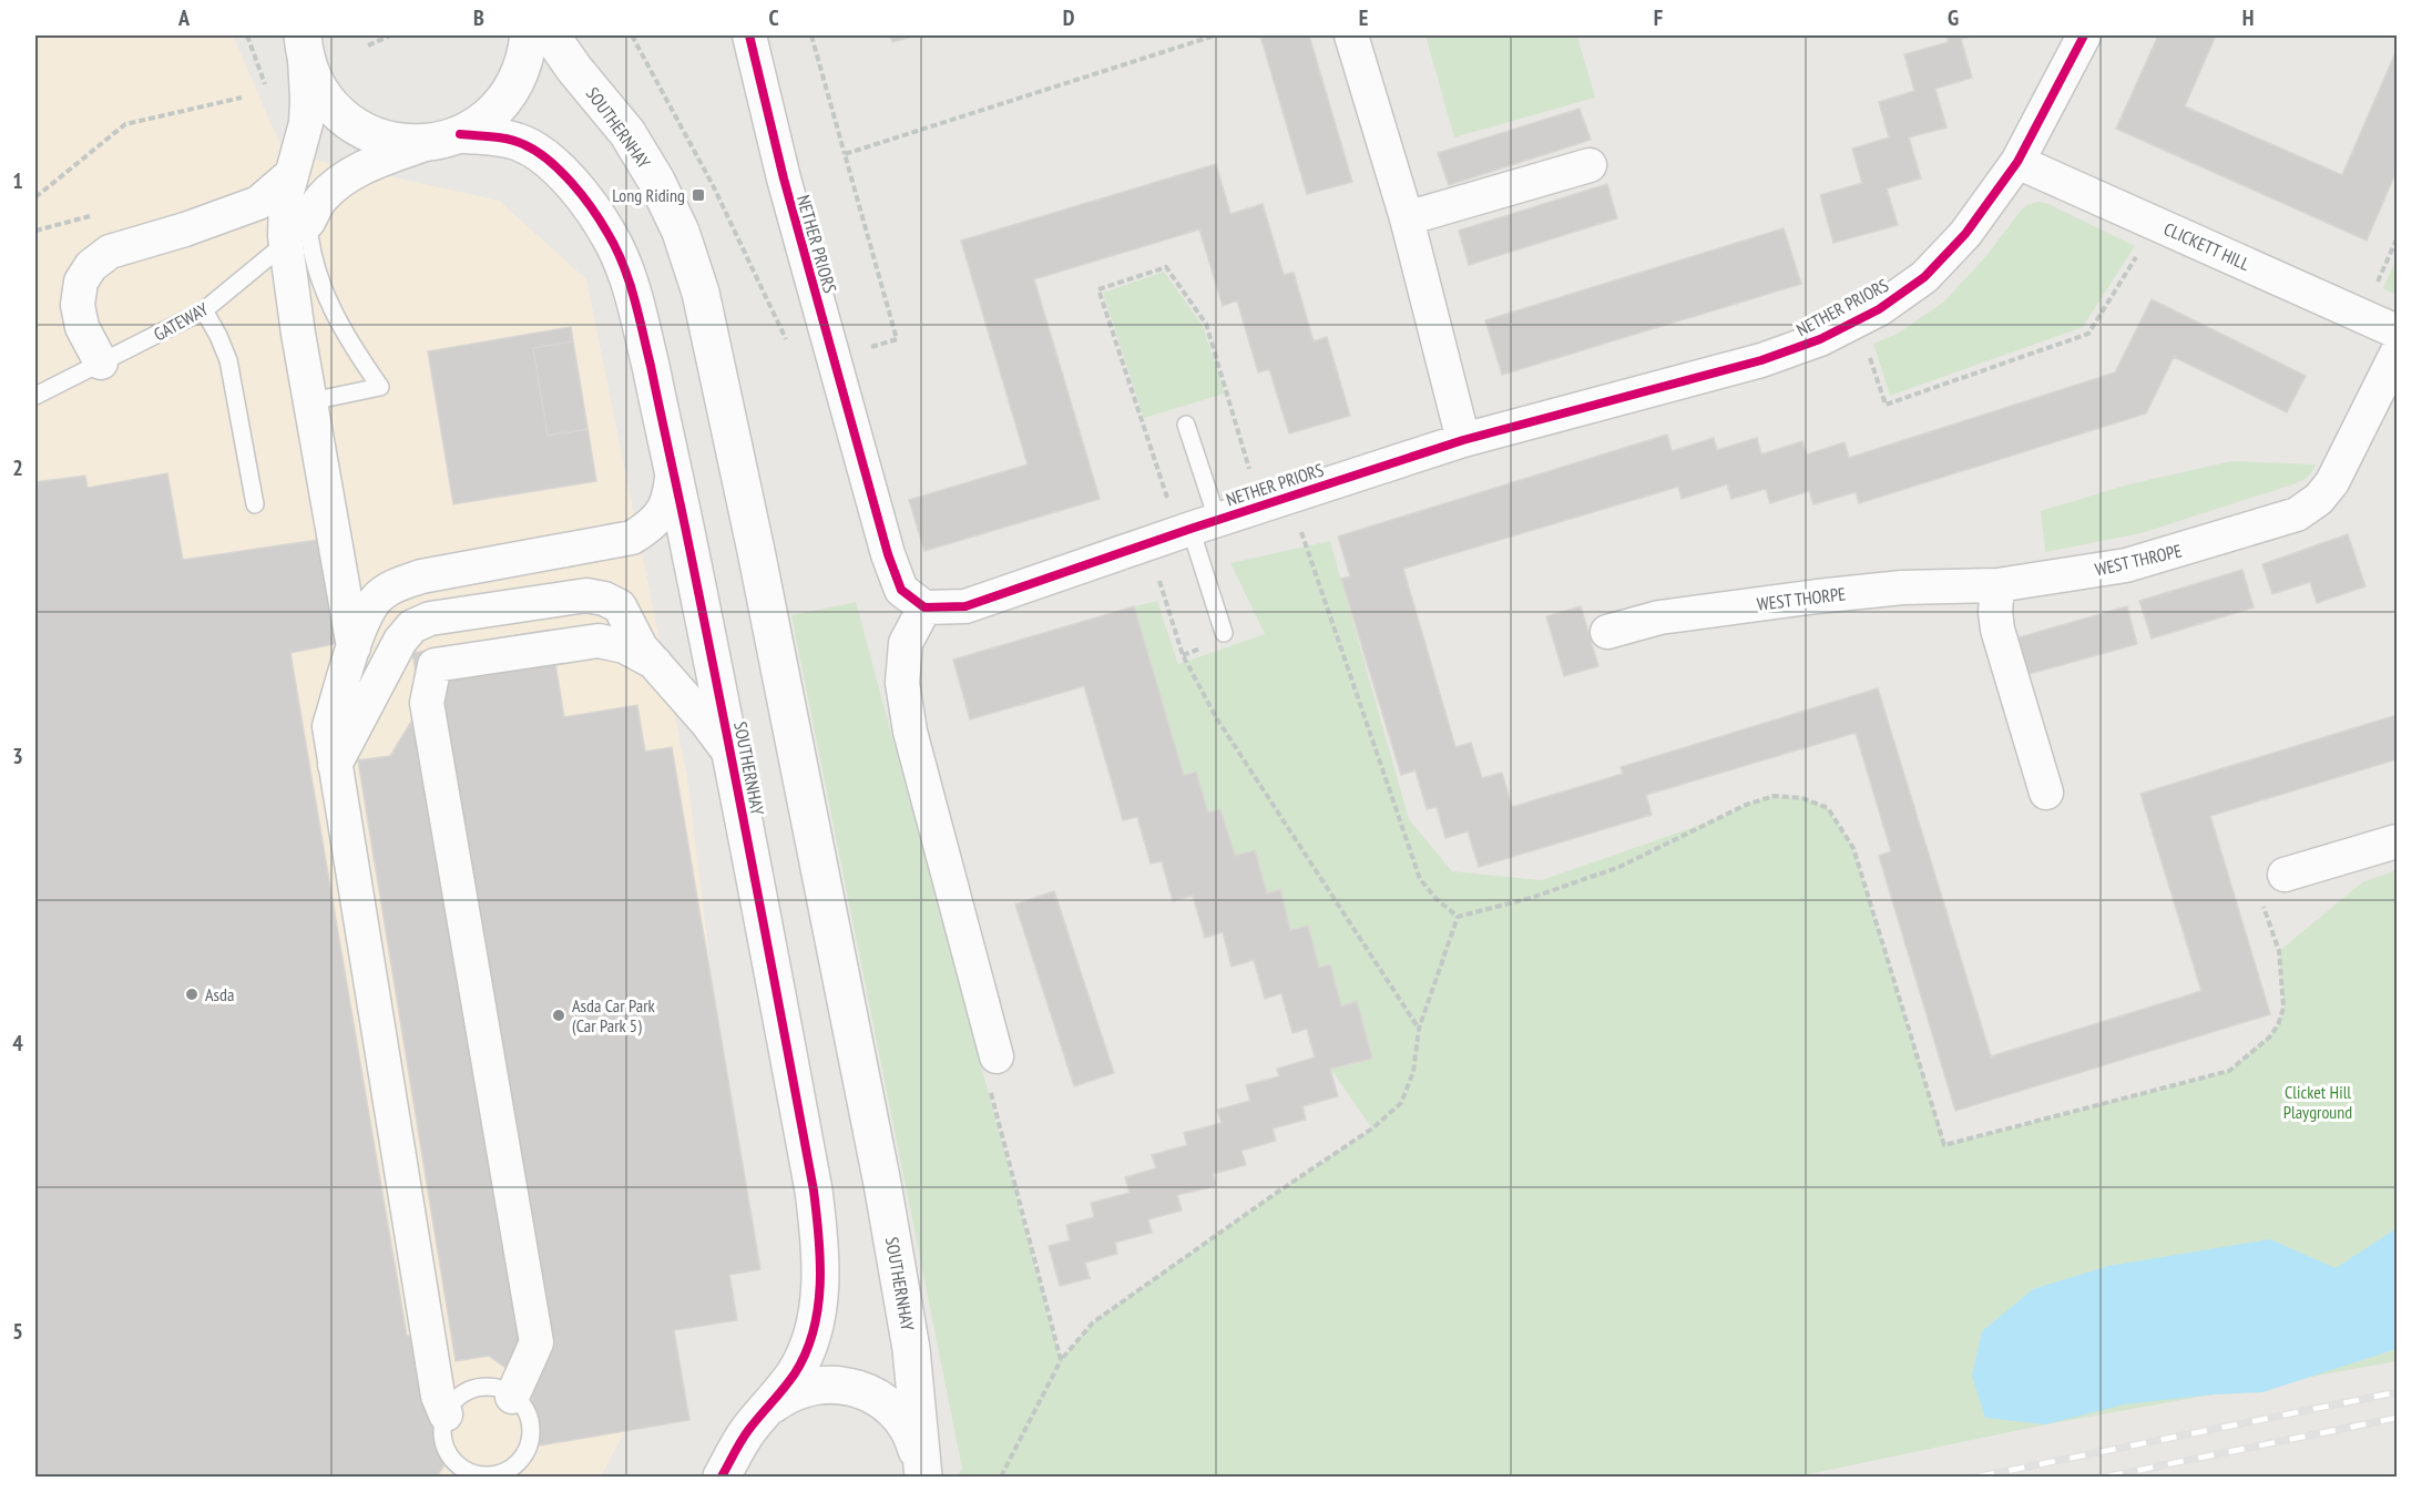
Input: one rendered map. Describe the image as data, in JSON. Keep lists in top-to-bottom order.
{
  "streets": {
    "street": [
      "SOUTHERNHAY",
      "NETHER PRIORS",
      "CLICKETT HILL",
      "WEST THROPE",
      "WEST THORPE"
    ],
    "lane": ["GATEWAY"]
  },
  "crossings": [
    ["NETHER PRIORS", "CLICKETT HILL"],
    ["WEST THROPE", "WEST THORPE"]
  ],
  "parks": ["Clicket Hill Playground"],
  "places": {
    "transit": ["Long Riding"],
    "other": ["Asda", "Asda Car Park (Car Park 5)"]
  },
  "grid": {
    "columns": [
      "A",
      "B",
      "C",
      "D",
      "E",
      "F",
      "G",
      "H"
    ],
    "rows": [
      "1",
      "2",
      "3",
      "4",
      "5"
    ]
  }
}
